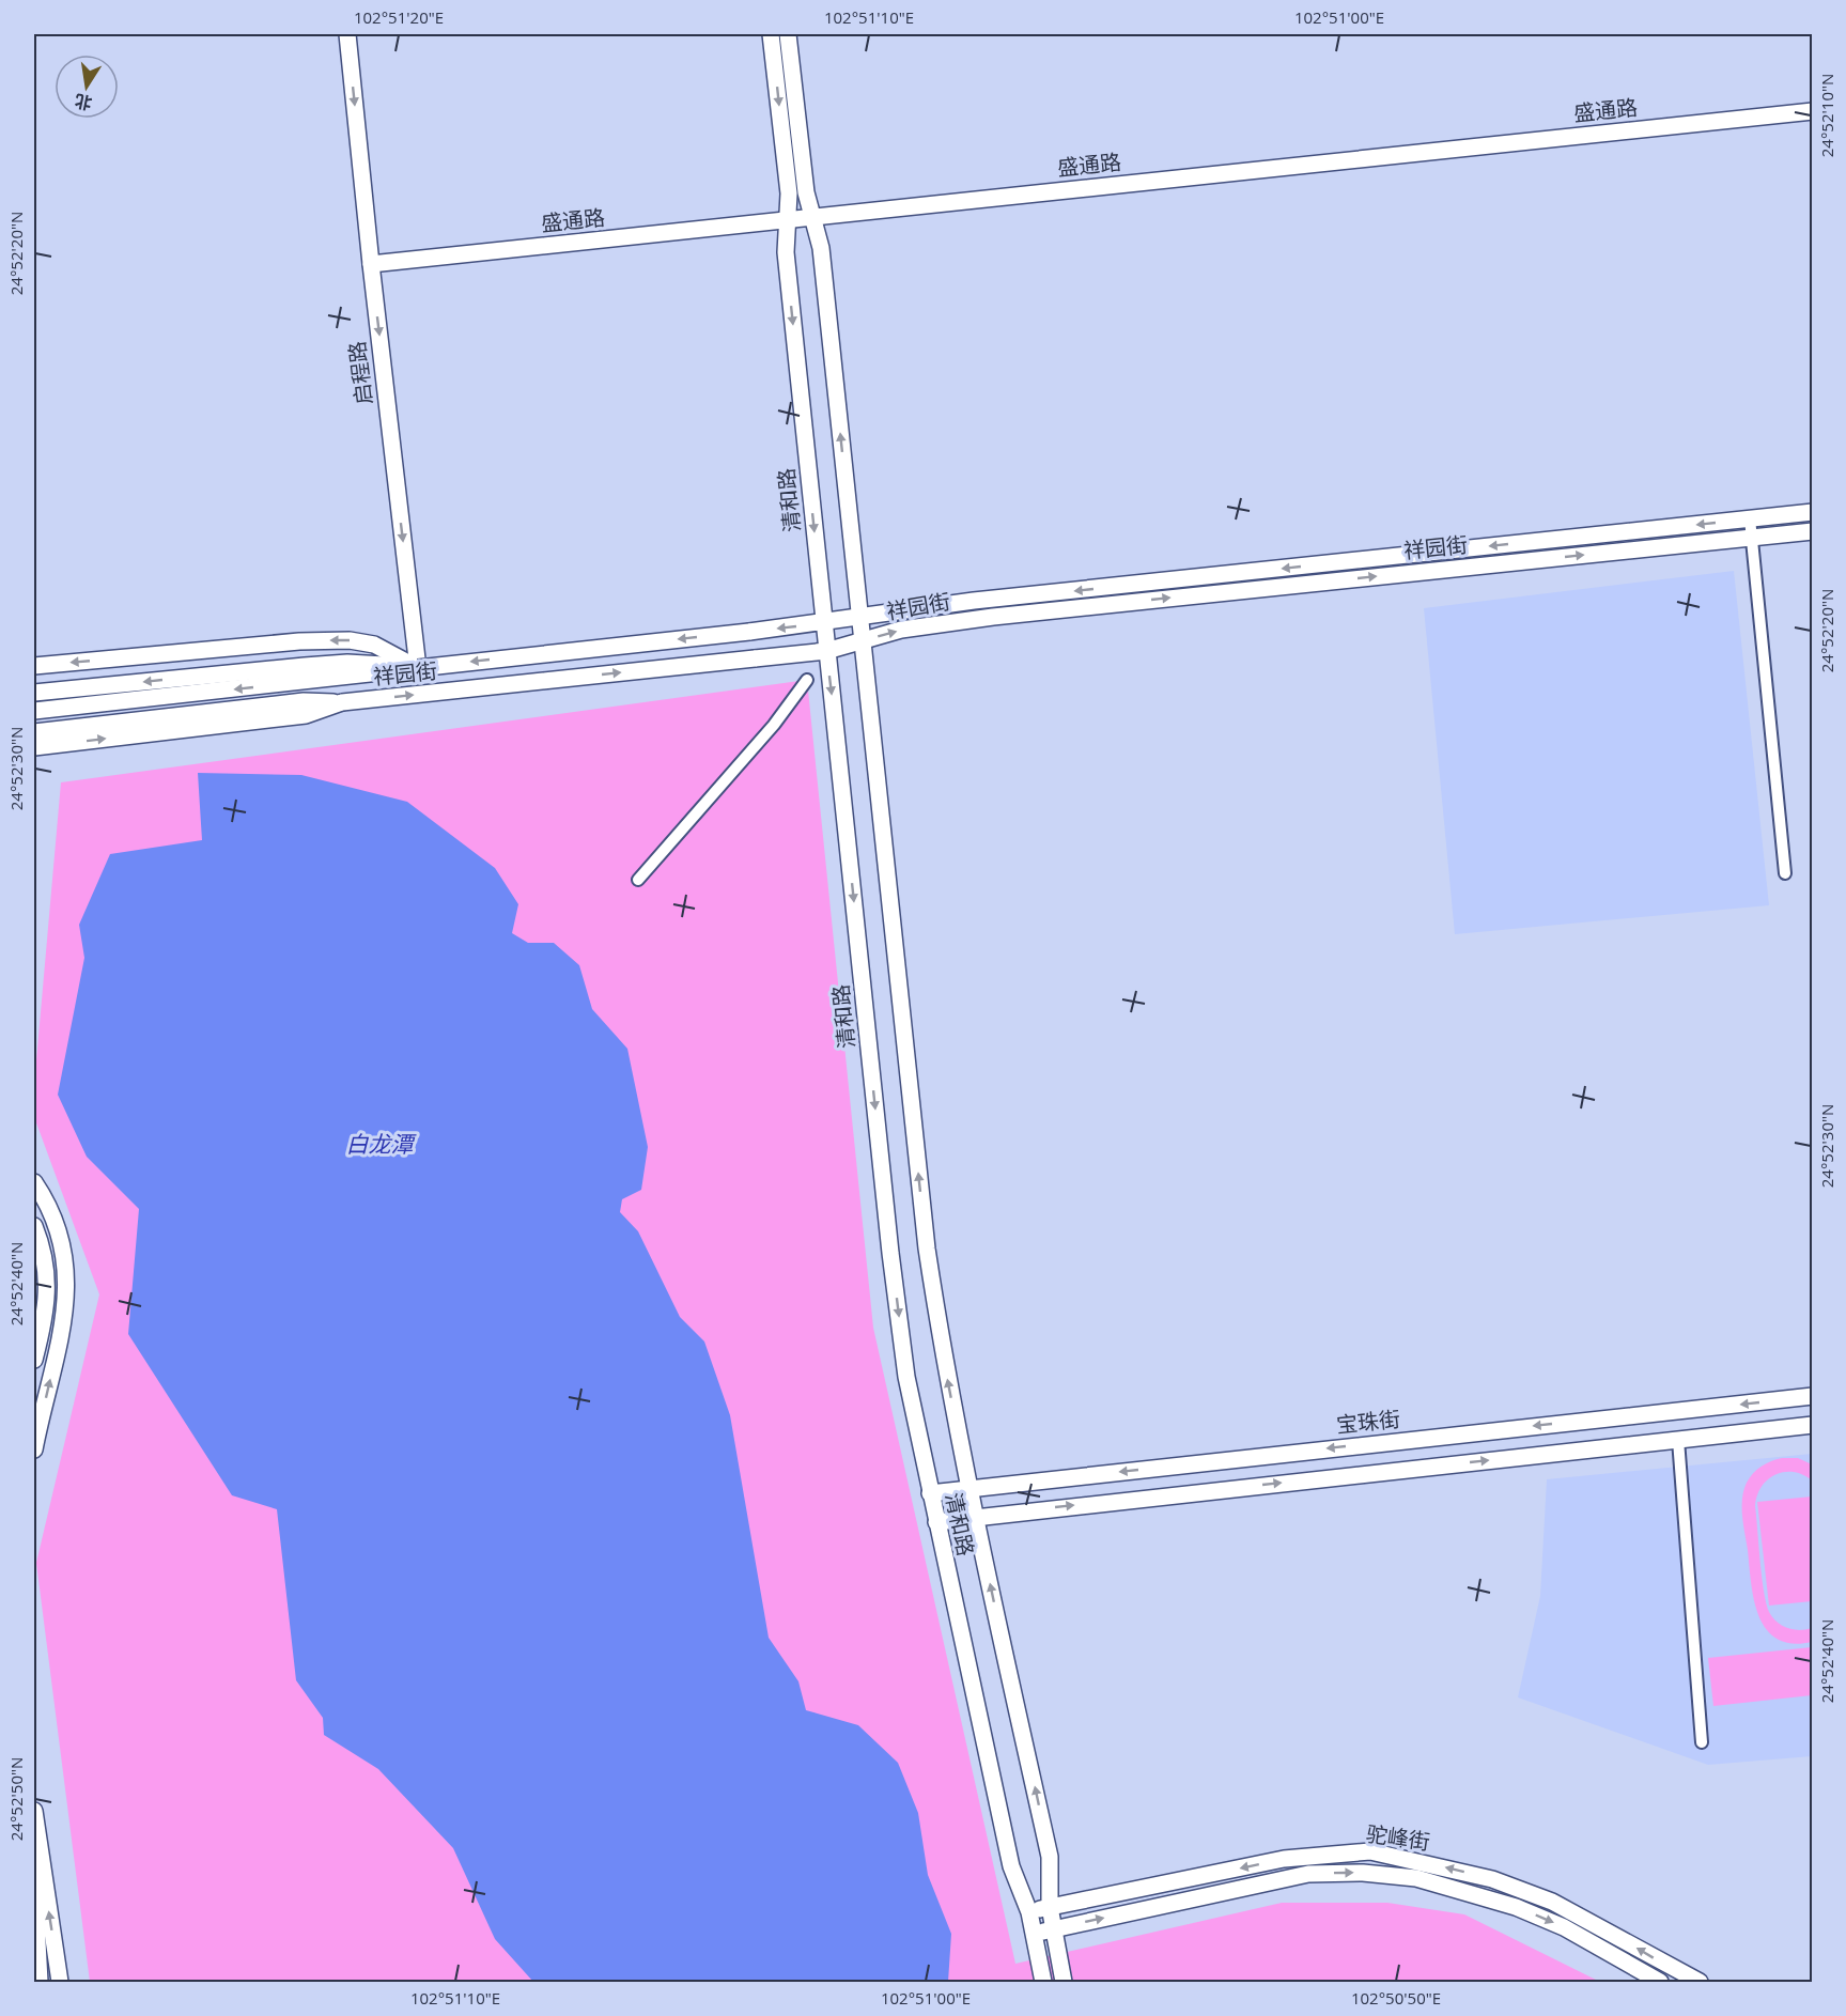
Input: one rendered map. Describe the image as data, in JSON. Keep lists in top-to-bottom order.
{
  "streets": {
    "main road": [
      "盛通路",
      "启程路",
      "清和路",
      "祥园街",
      "宝珠街",
      "驼峰街"
    ]
  },
  "crossings": [
    ["盛通路", "启程路"],
    ["盛通路", "清和路"],
    ["启程路", "祥园街"],
    ["清和路", "祥园街"],
    ["清和路", "宝珠街"],
    ["清和路", "驼峰街"]
  ],
  "one_way": ["启程路"],
  "water": ["白龙潭"],
  "north": "bottom",
  "coordinates": [
    "102°51'20\"E",
    "102°51'10\"E",
    "102°51'00\"E",
    "24°52'10\"N",
    "24°52'20\"N",
    "24°52'30\"N",
    "24°52'40\"N",
    "24°52'50\"N",
    "102°50'50\"E"
  ]
}
